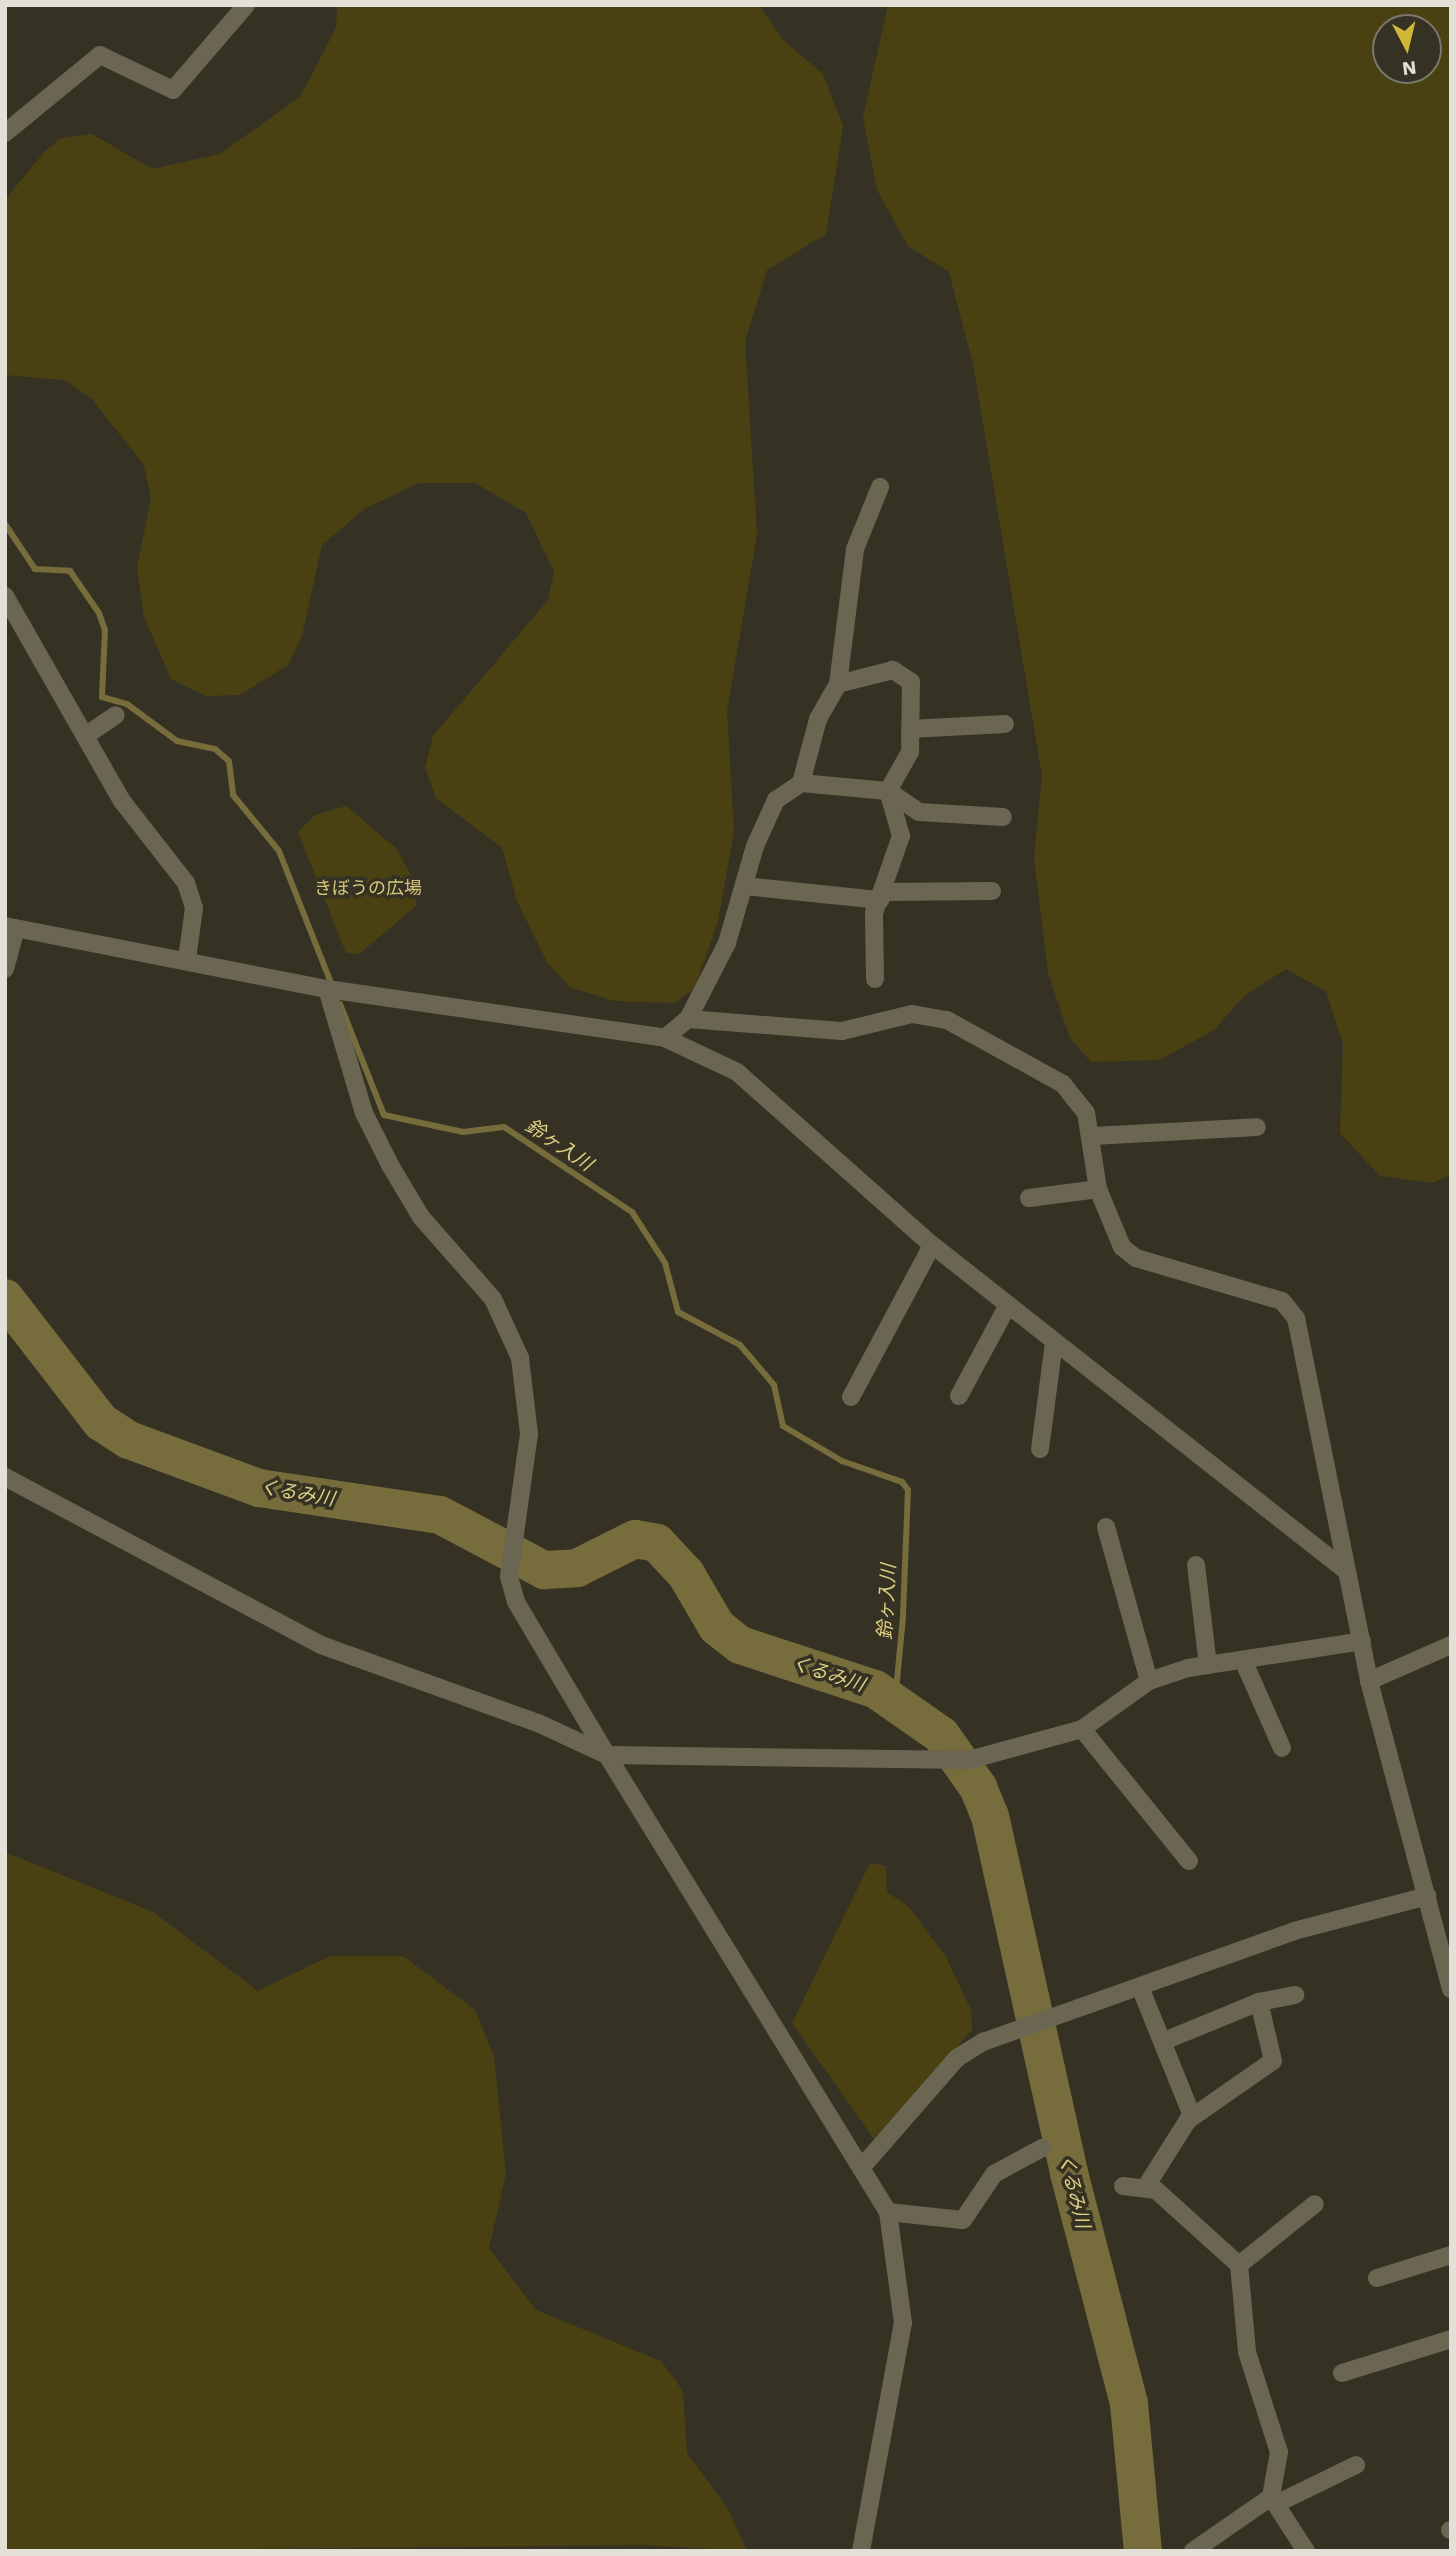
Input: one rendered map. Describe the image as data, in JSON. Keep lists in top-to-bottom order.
{
  "water": ["鈴ヶ入川", "くるみ川"],
  "parks": ["きぼうの広場"],
  "north": "bottom"
}
